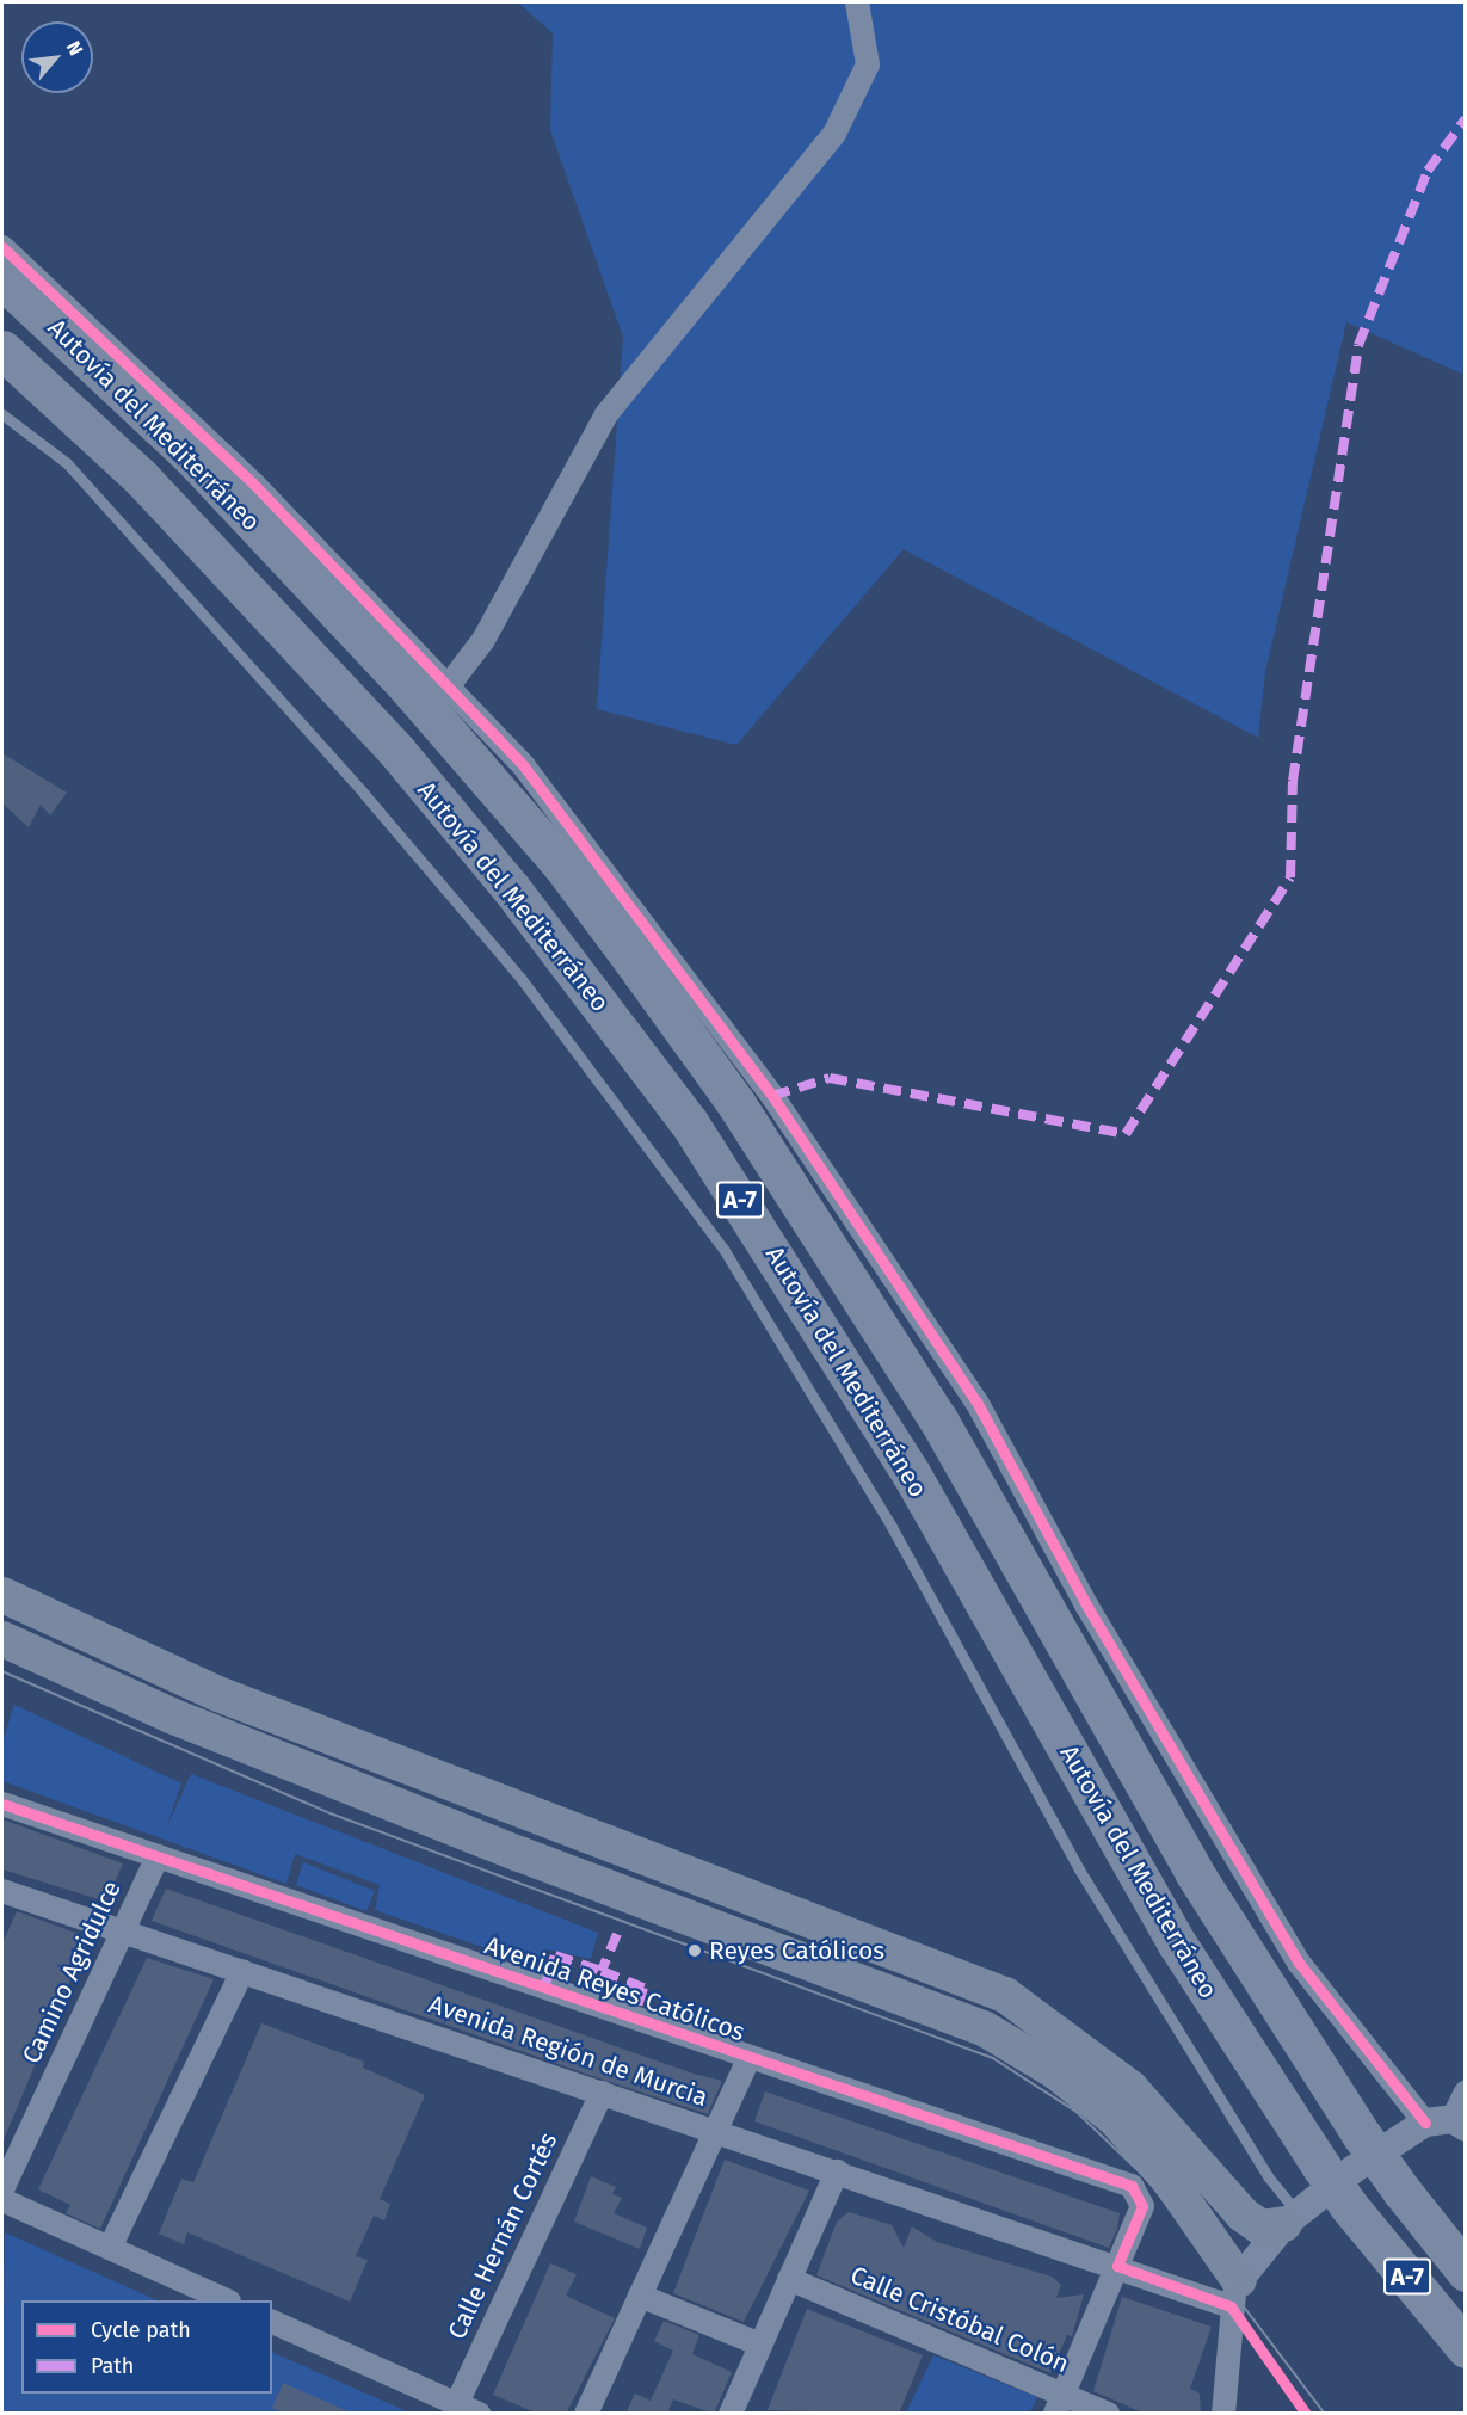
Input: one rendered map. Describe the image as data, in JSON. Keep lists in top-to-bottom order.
{
  "streets": {
    "highway": ["Autovía del Mediterráneo", "A-7"],
    "street": [
      "Camino Agridulce",
      "Avenida Reyes Católicos",
      "Avenida Región de Murcia",
      "Calle Hernán Cortés",
      "Calle Cristóbal Colón"
    ]
  },
  "crossings": [
    ["Camino Agridulce", "Avenida Reyes Católicos"],
    ["Camino Agridulce", "Avenida Región de Murcia"],
    ["Avenida Reyes Católicos", "Avenida Región de Murcia"],
    ["Avenida Región de Murcia", "Calle Hernán Cortés"]
  ],
  "places": ["Reyes Católicos"],
  "legend": ["Cycle path", "Path"],
  "north": "top right"
}
